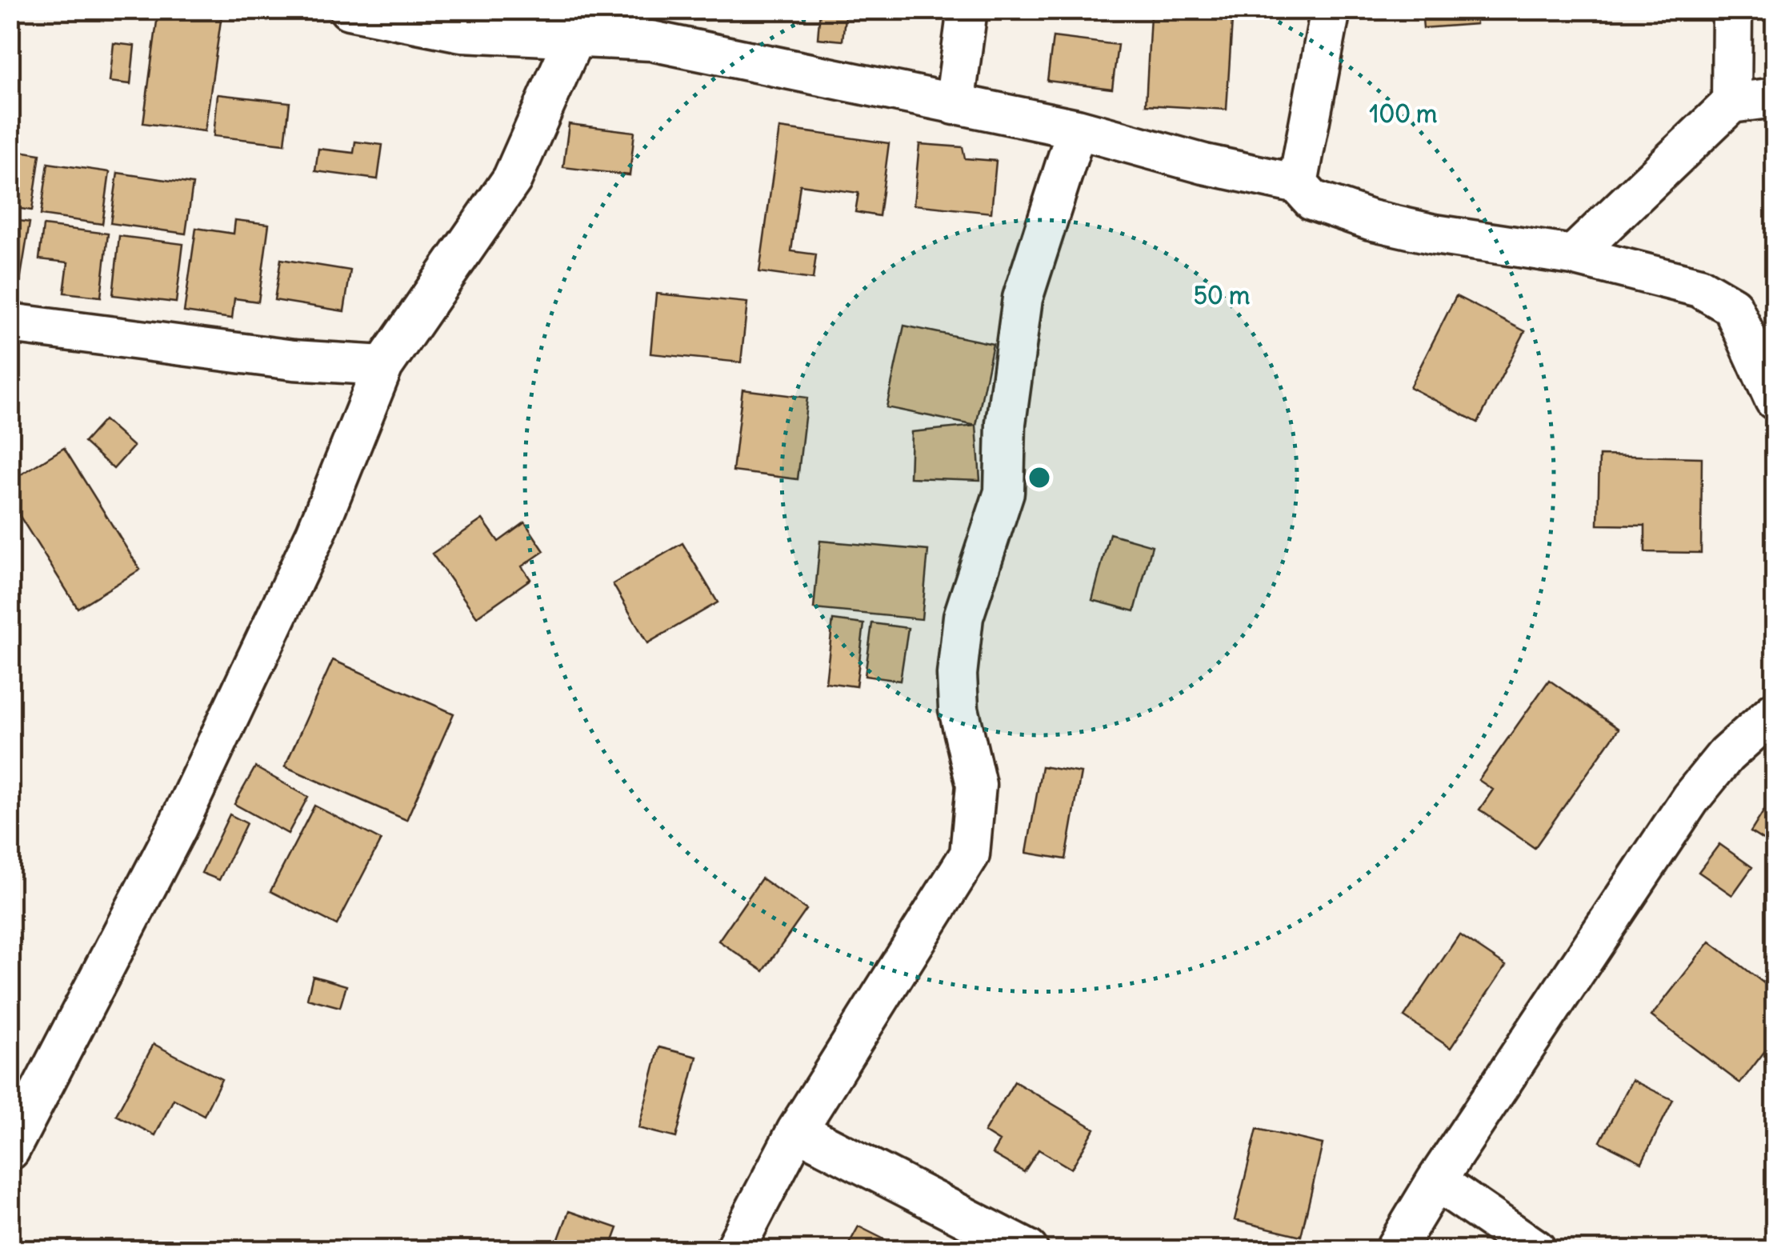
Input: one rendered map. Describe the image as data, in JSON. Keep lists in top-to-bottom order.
{
  "rings": ["100 m", "50 m"]
}
